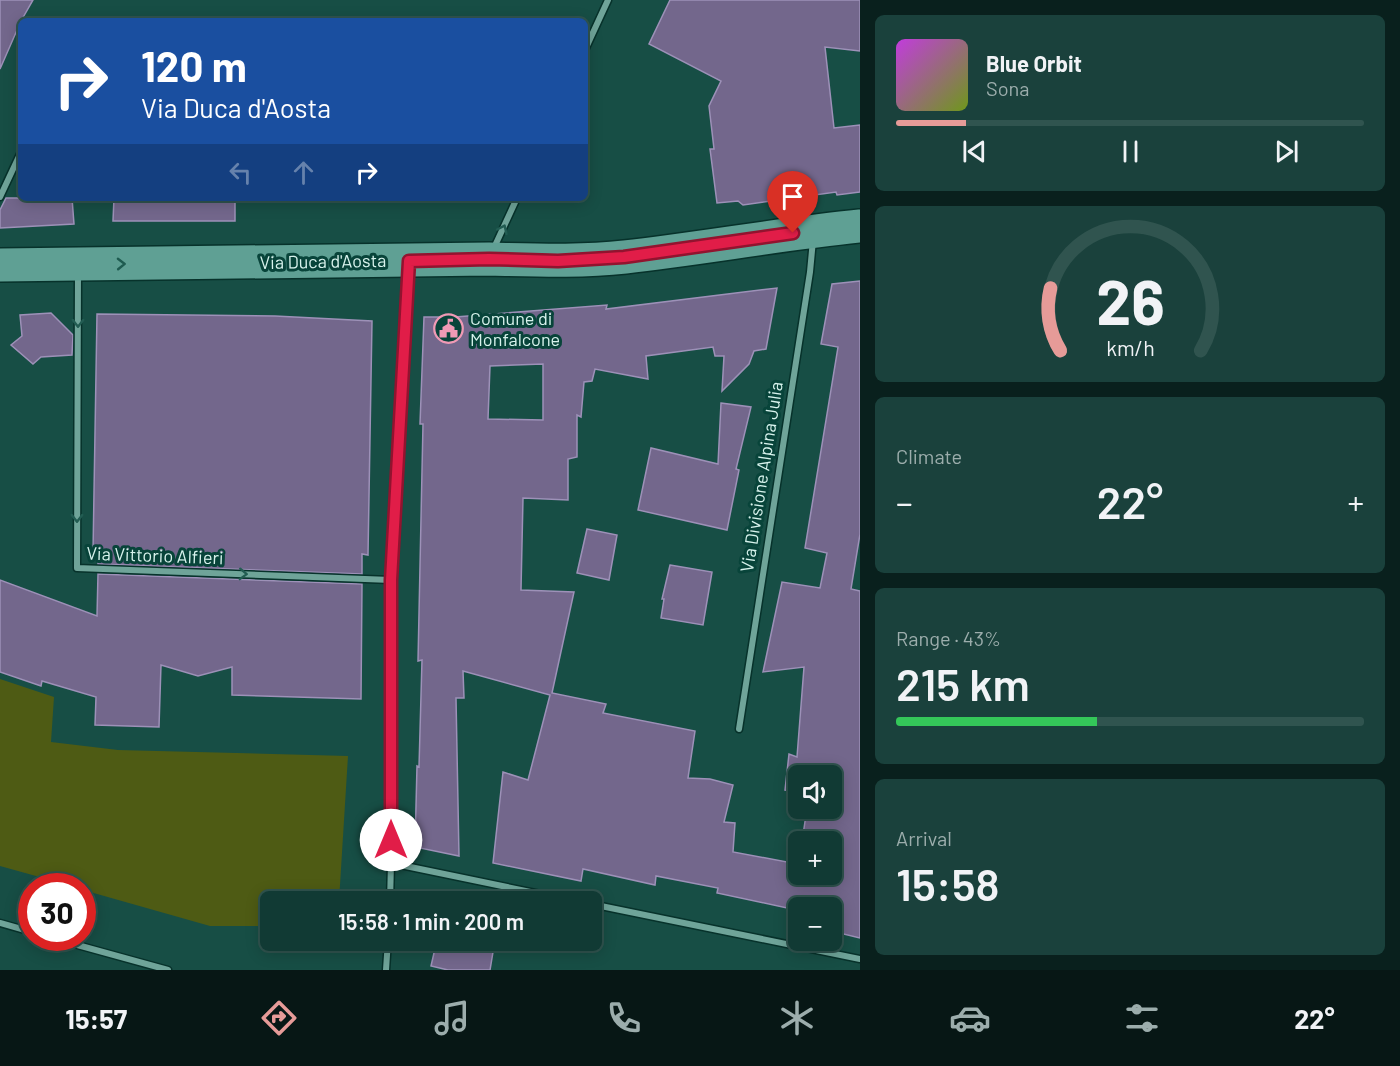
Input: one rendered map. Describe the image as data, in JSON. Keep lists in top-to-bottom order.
{
  "streets": {
    "main road": ["Via Duca d'Aosta"],
    "street": ["Via Divisione Alpina Julia", "Via Vittorio Alfieri"]
  },
  "crossings": [
    ["Via Duca d'Aosta", "Via Divisione Alpina Julia"],
    ["Via Duca d'Aosta", "Via Vittorio Alfieri"]
  ],
  "one_way": ["Via Duca d'Aosta"],
  "places": {
    "public building": ["Comune di Monfalcone"]
  },
  "page": {
    "turn": ["120 m", "Via Duca d'Aosta"],
    "song": ["Blue Orbit", "Sona"],
    "tile": [
      "Climate",
      ["Range · 43%", "215 km"],
      ["Arrival", "15:58"]
    ],
    "heat": ["−", "22°", "+"],
    "map_buttons": ["+", "−"],
    "limit": "30",
    "trip": "15:58 · 1 min · 200 m",
    "tabs": ["15:57", "22°"],
    "gauge": ["26", "km/h"]
  }
}
